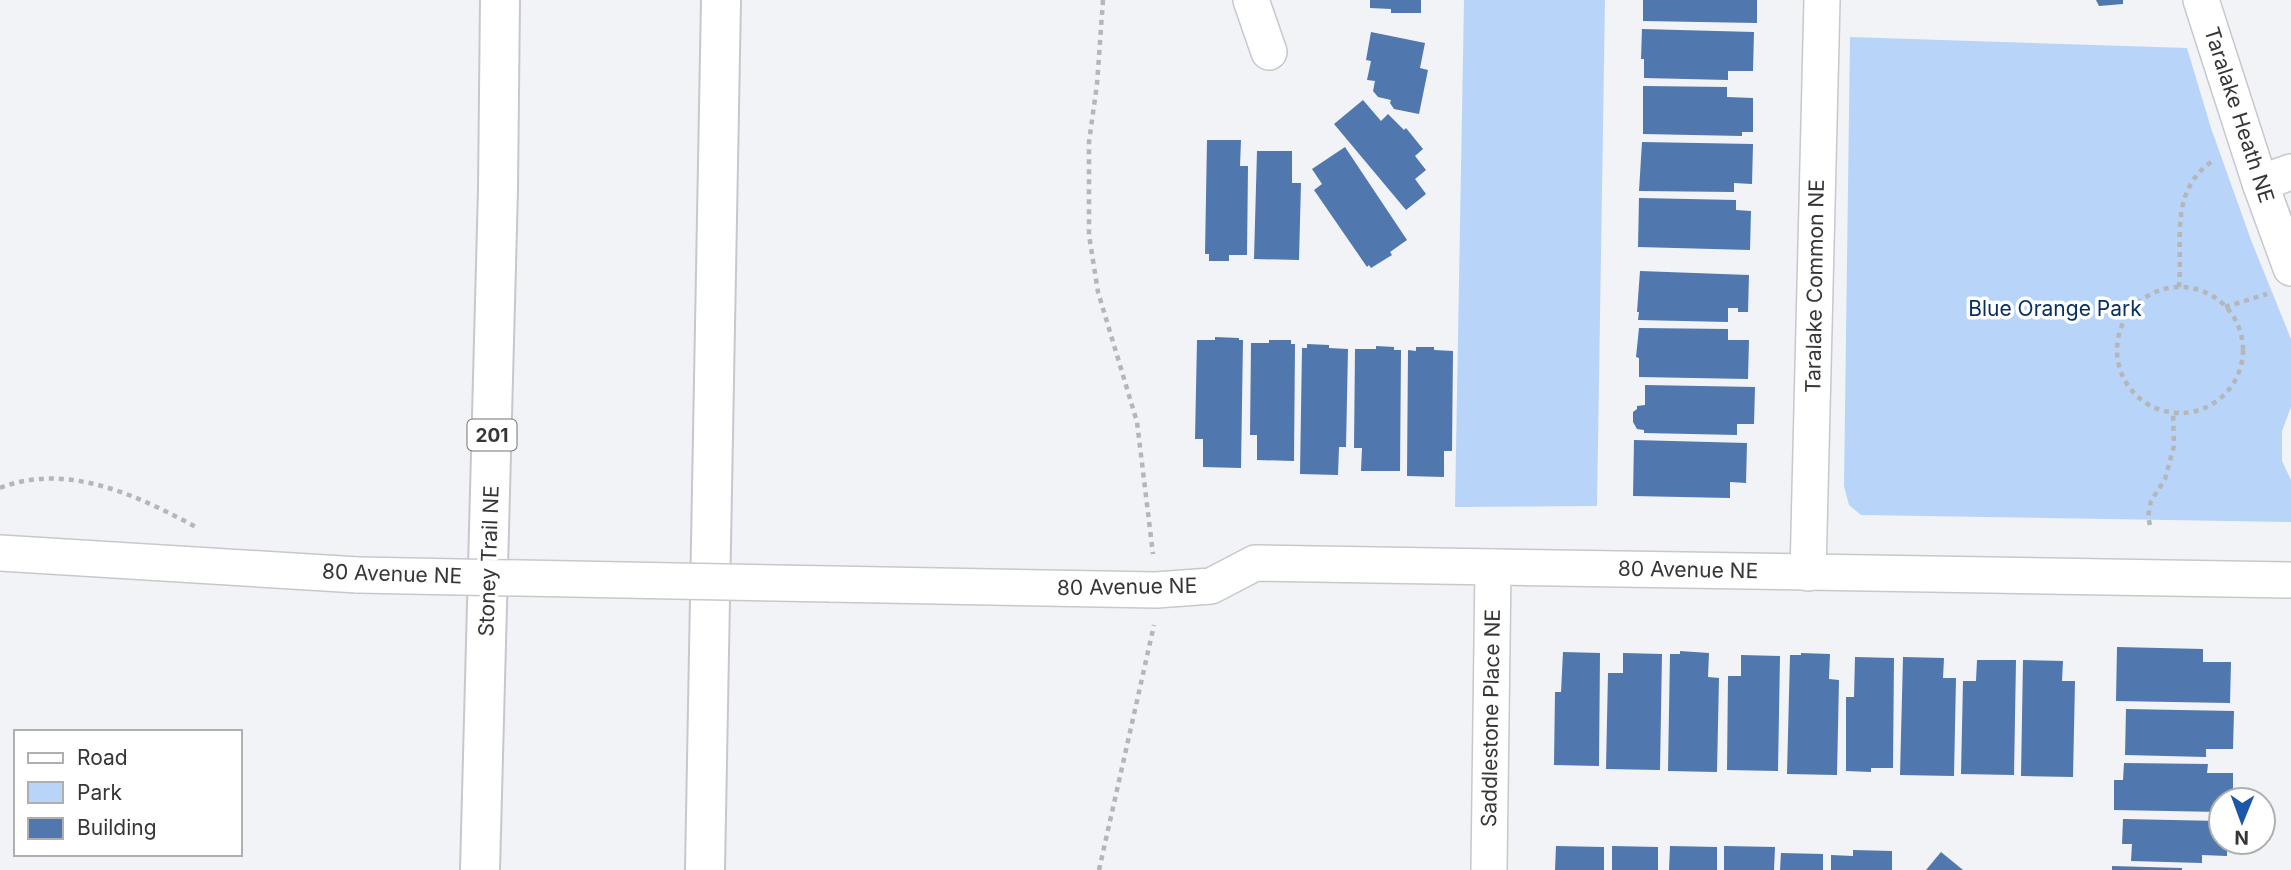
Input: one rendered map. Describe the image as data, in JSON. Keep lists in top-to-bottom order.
{
  "streets": {
    "highway": ["201", "Stoney Trail NE"],
    "street": [
      "Taralake Heath NE",
      "Taralake Common NE",
      "80 Avenue NE",
      "Saddlestone Place NE"
    ]
  },
  "crossings": [
    ["Taralake Common NE", "80 Avenue NE"],
    ["80 Avenue NE", "Saddlestone Place NE"]
  ],
  "parks": ["Blue Orange Park"],
  "legend": ["Road", "Park", "Building"],
  "north": "bottom"
}
